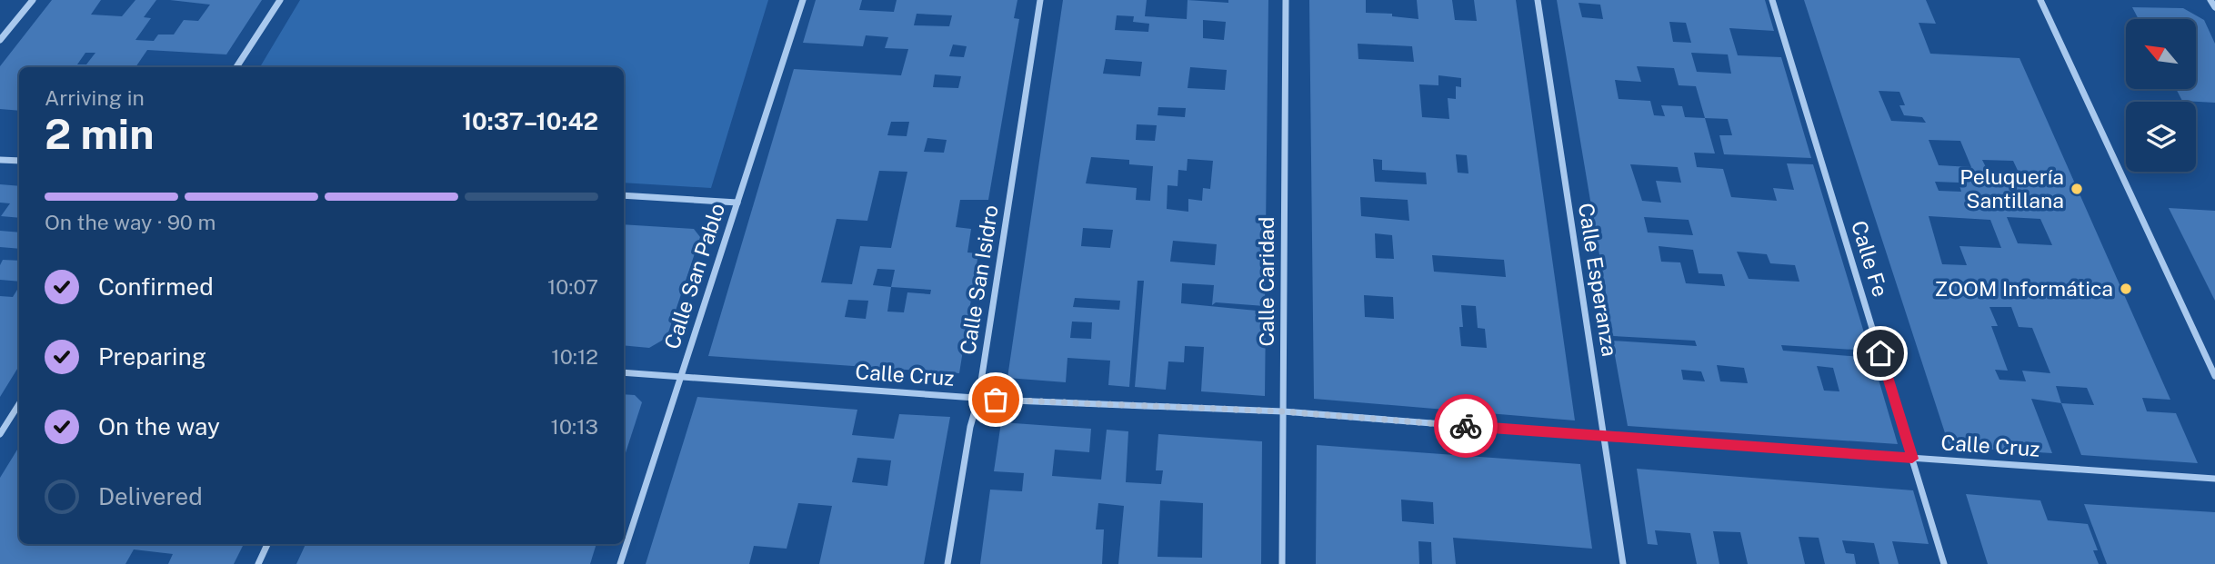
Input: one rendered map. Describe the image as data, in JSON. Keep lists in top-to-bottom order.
{
  "streets": {
    "street": [
      "Calle Fe",
      "Calle San Pablo",
      "Calle San Isidro",
      "Calle Esperanza",
      "Calle Caridad",
      "Calle Cruz"
    ]
  },
  "crossings": [
    ["Calle Fe", "Calle Cruz"],
    ["Calle San Pablo", "Calle Cruz"],
    ["Calle San Isidro", "Calle Cruz"],
    ["Calle Esperanza", "Calle Cruz"],
    ["Calle Caridad", "Calle Cruz"]
  ],
  "places": ["Peluquería Santillana", "ZOOM Informática"],
  "north": "top left",
  "page": {
    "heading": ["2 min", "Arriving in", "10:37–10:42"],
    "bar": "On the way · 90 m",
    "list": [
      ["Confirmed", "10:07"],
      ["Preparing", "10:12"],
      ["On the way", "10:13"],
      "Delivered"
    ]
  }
}
